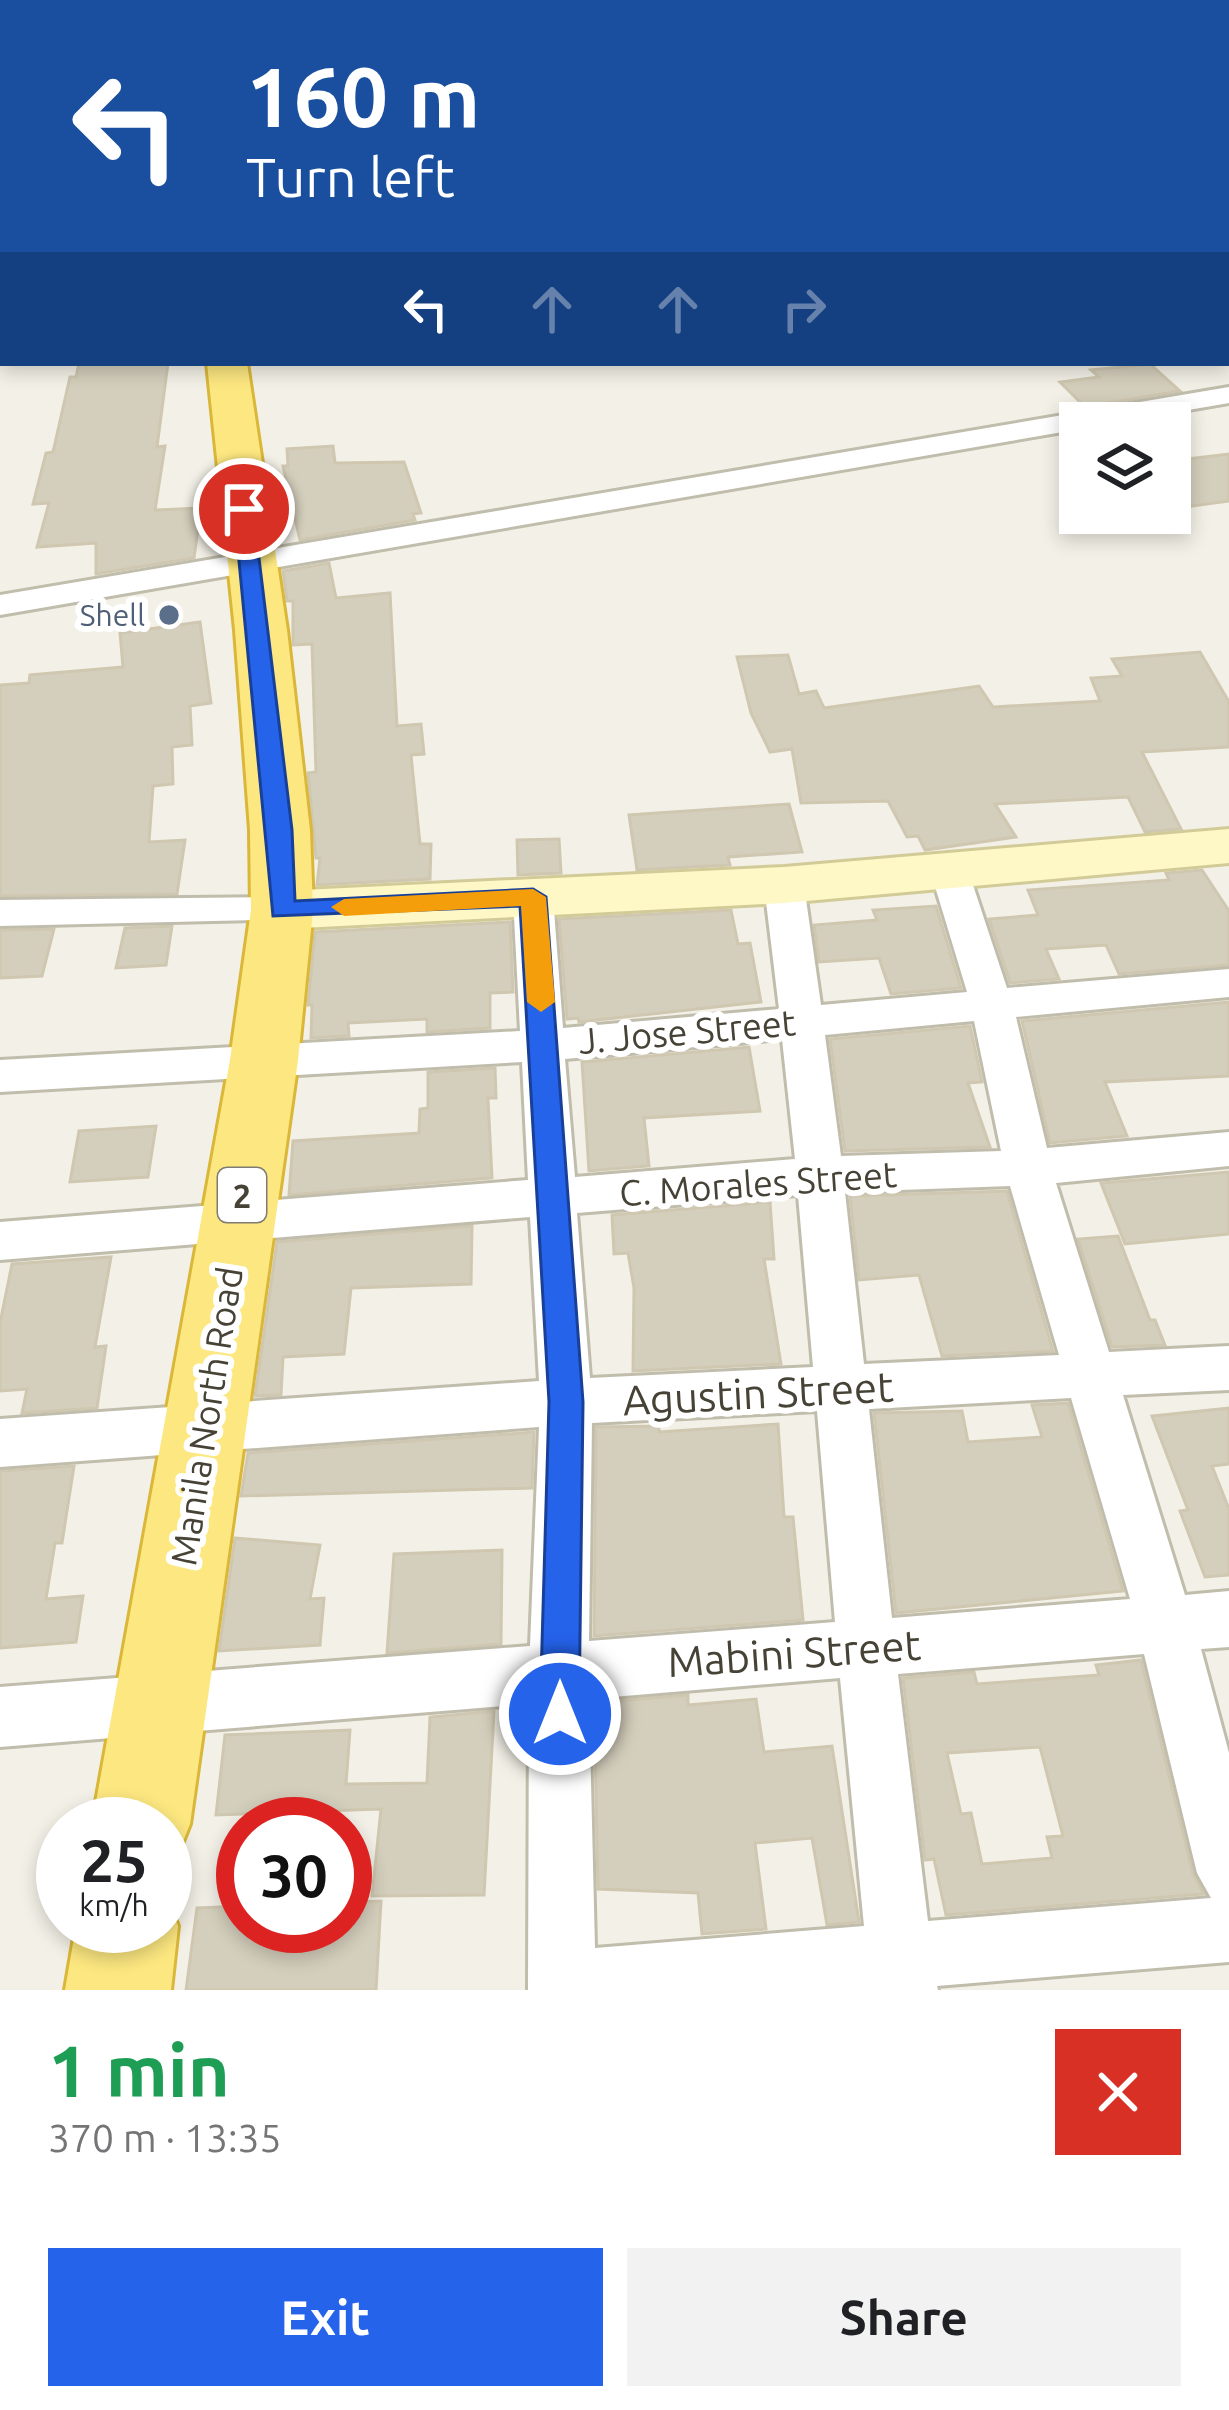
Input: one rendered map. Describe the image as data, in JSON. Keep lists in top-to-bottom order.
{
  "streets": {
    "highway": ["2", "Manila North Road"],
    "street": [
      "J. Jose Street",
      "C. Morales Street",
      "Agustin Street",
      "Mabini Street"
    ]
  },
  "crossings": [
    ["J. Jose Street", "Manila North Road"],
    ["C. Morales Street", "Manila North Road"],
    ["Agustin Street", "Manila North Road"],
    ["Manila North Road", "Mabini Street"]
  ],
  "places": ["Shell"],
  "page": {
    "turn": ["160 m", "Turn left"],
    "speed": "25 km/h",
    "limit": "30",
    "heading": ["1 min", "370 m · 13:35"],
    "buttons": ["Exit", "Share"]
  }
}
